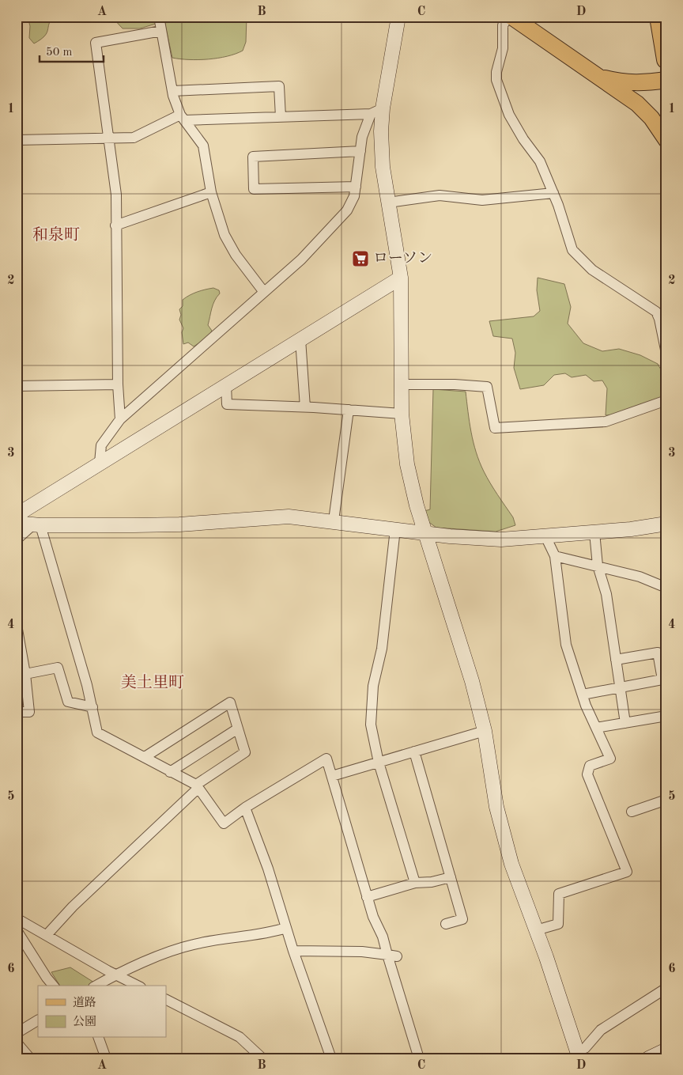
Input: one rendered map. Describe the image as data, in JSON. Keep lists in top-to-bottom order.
{
  "districts": ["和泉町", "美土里町"],
  "places": {
    "supermarket": ["ローソン"]
  },
  "legend": ["道路", "公園"],
  "scale_bar": "50 m",
  "grid": {
    "columns": [
      "A",
      "B",
      "C",
      "D"
    ],
    "rows": [
      "1",
      "2",
      "3",
      "4",
      "5",
      "6"
    ]
  }
}
